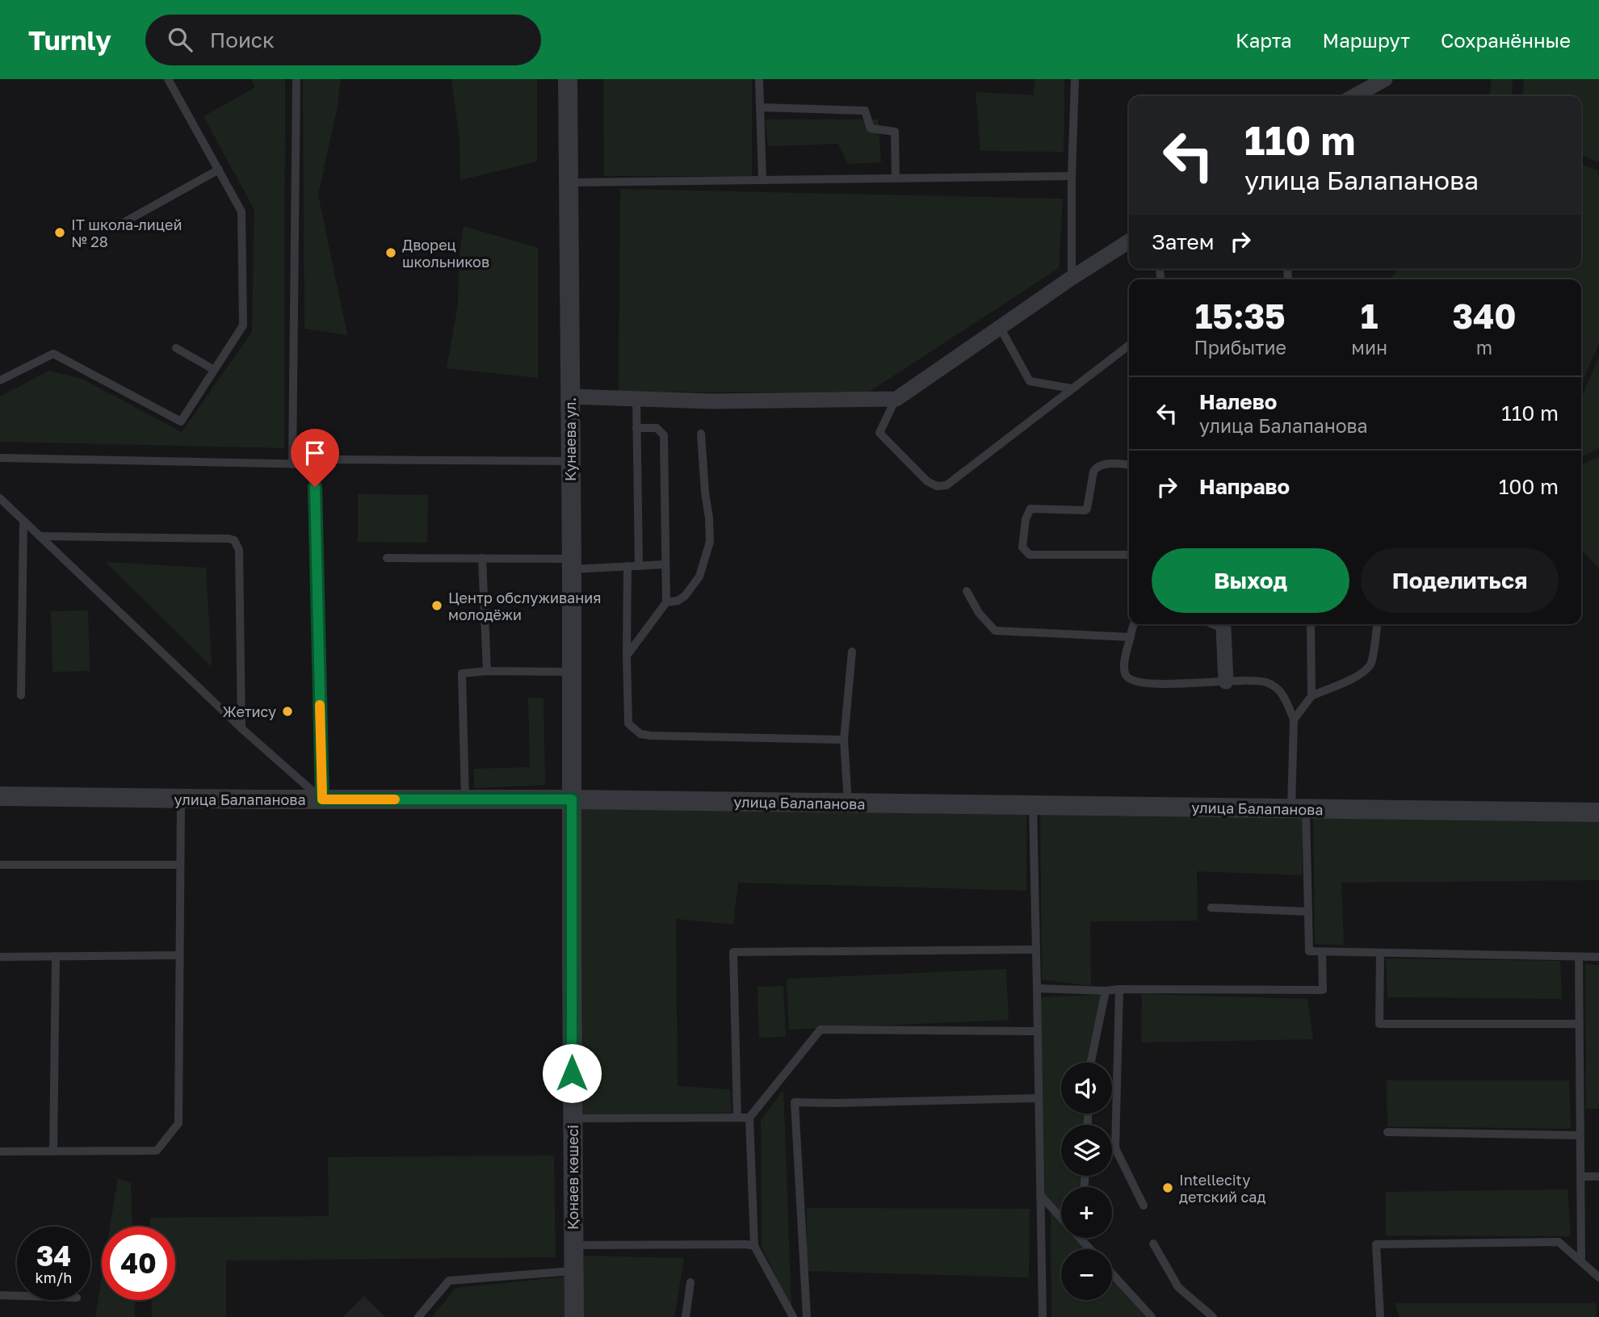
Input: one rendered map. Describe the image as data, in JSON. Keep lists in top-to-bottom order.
{
  "streets": {
    "street": ["Кунаева ул.", "улица Балапанова", "Қонаев көшесі"]
  },
  "crossings": [
    ["Кунаева ул.", "улица Балапанова"],
    ["Кунаева ул.", "Қонаев көшесі"],
    ["улица Балапанова", "Қонаев көшесі"]
  ],
  "places": [
    "IT школа-лицей № 28",
    "Дворец школьников",
    "Центр обслуживания молодёжи",
    "Жетису",
    "Intellecity детский сад"
  ],
  "page": {
    "header": "Turnly",
    "search": "Поиск",
    "nav": ["Карта", "Маршрут", "Сохранённые"],
    "turn": ["110 m", "улица Балапанова"],
    "then": "Затем",
    "eta": [
      "15:35",
      "Прибытие",
      "1",
      "мин",
      "340",
      "m"
    ],
    "list": [
      {
        "name": "Налево",
        "note": "улица Балапанова",
        "value": "110 m"
      },
      {
        "name": "Направо",
        "value": "100 m"
      }
    ],
    "buttons": ["Выход", "Поделиться"],
    "map_buttons": ["+", "−"],
    "speed": "34 km/h",
    "limit": "40"
  }
}
